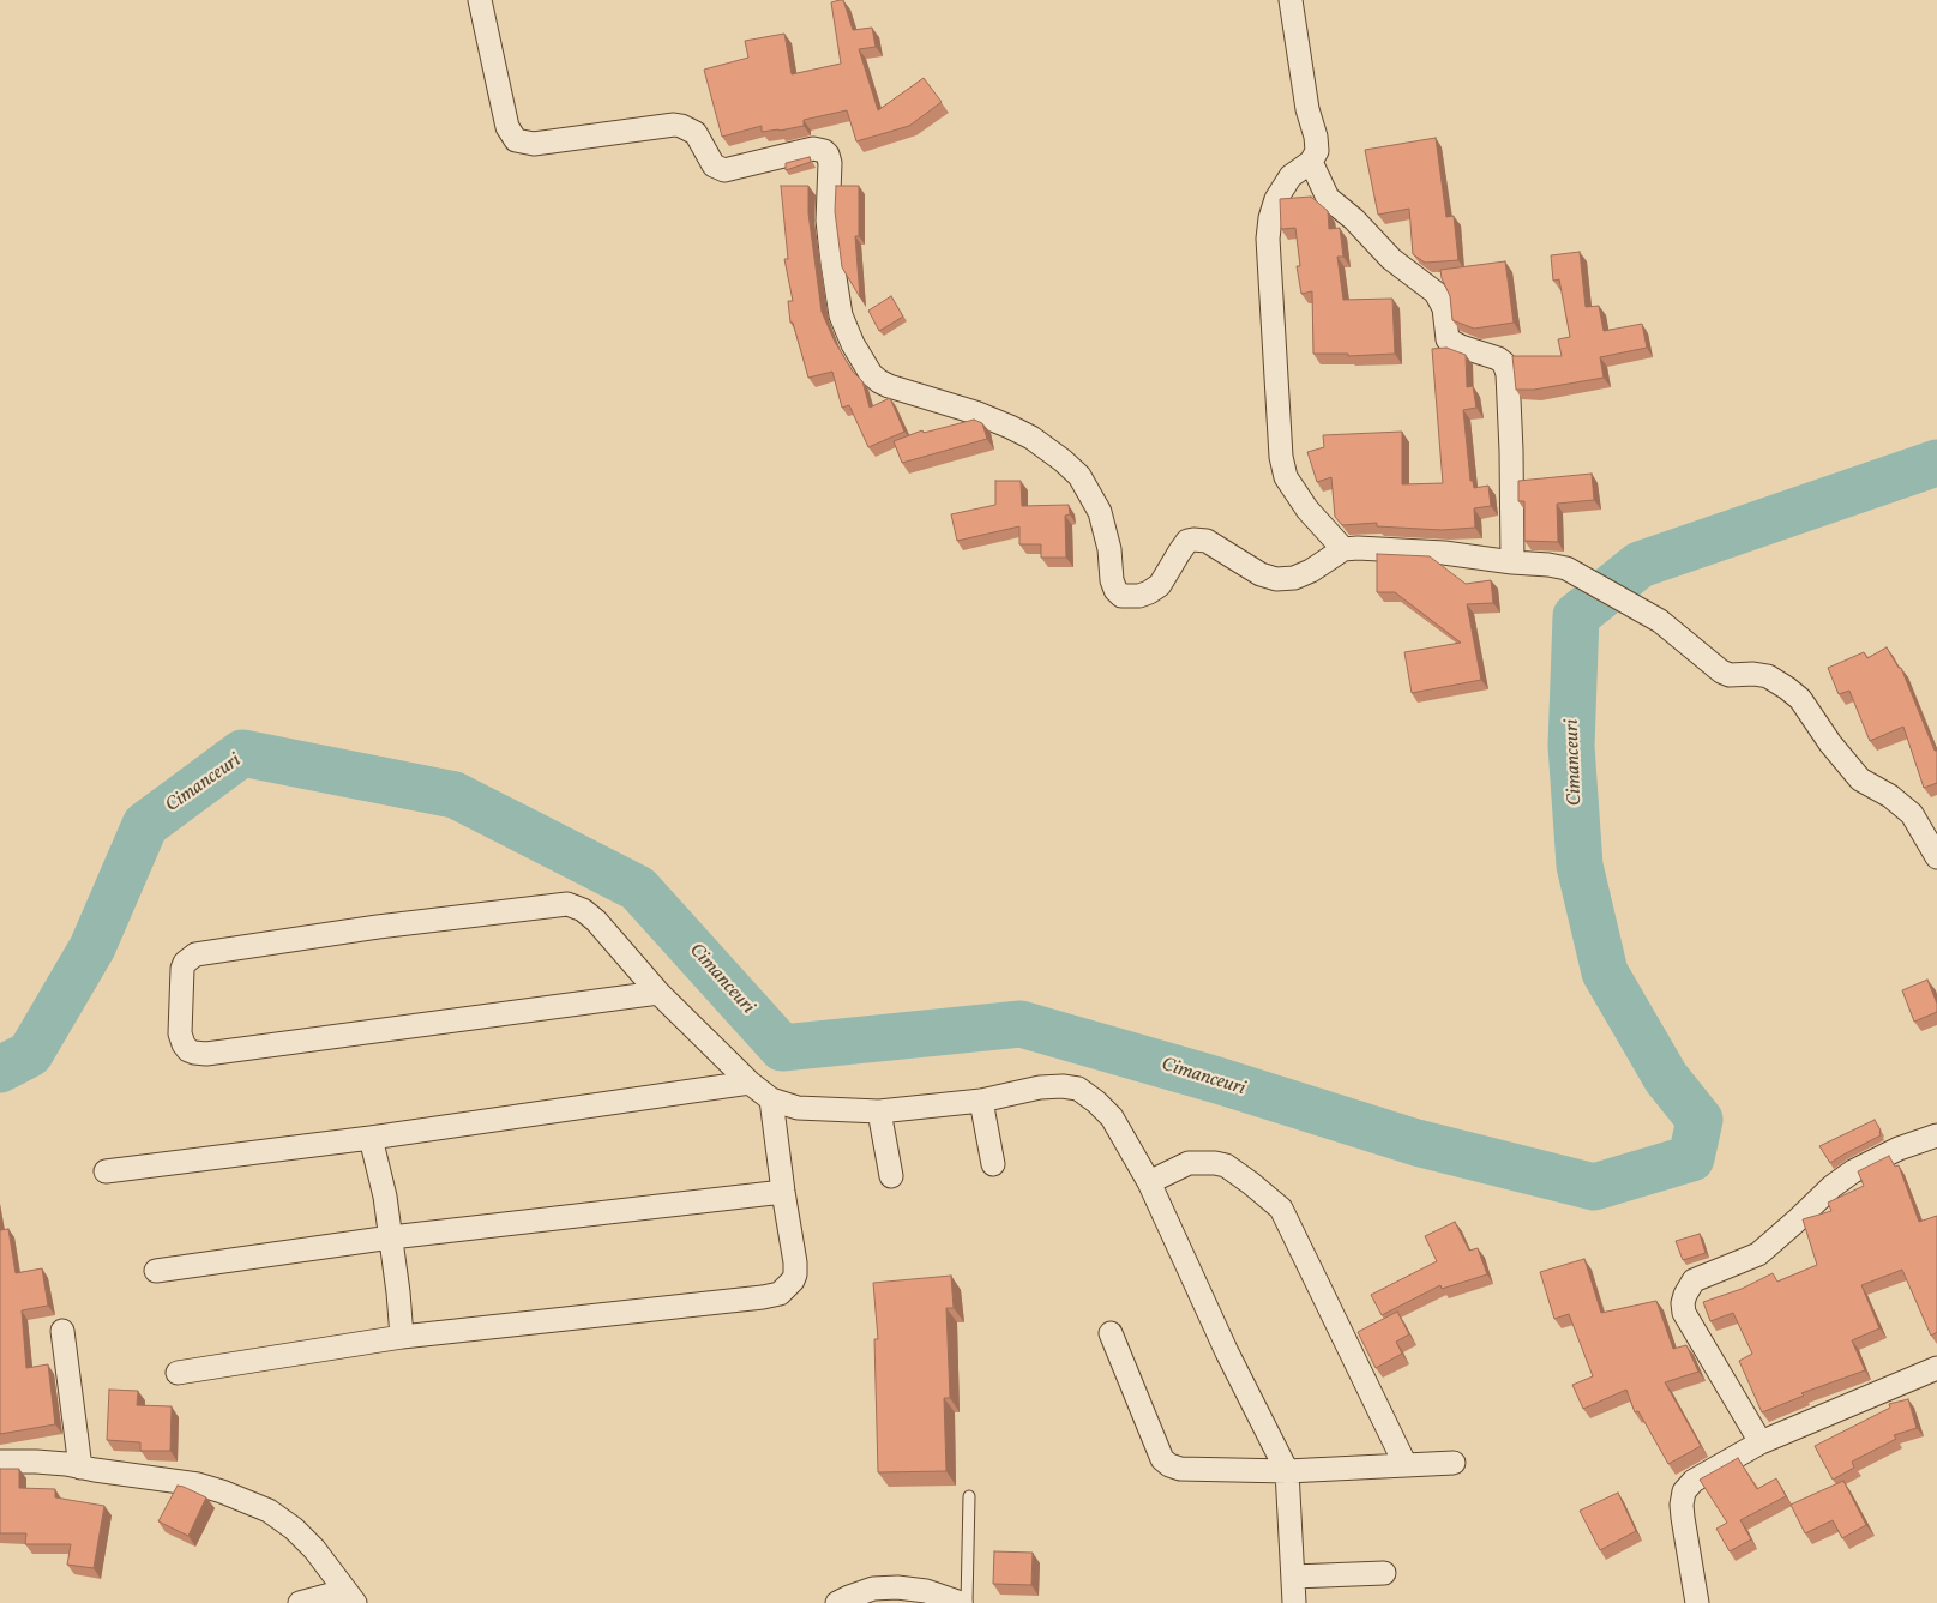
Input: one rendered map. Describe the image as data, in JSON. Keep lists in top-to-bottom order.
{
  "water": ["Cimanceuri"]
}
